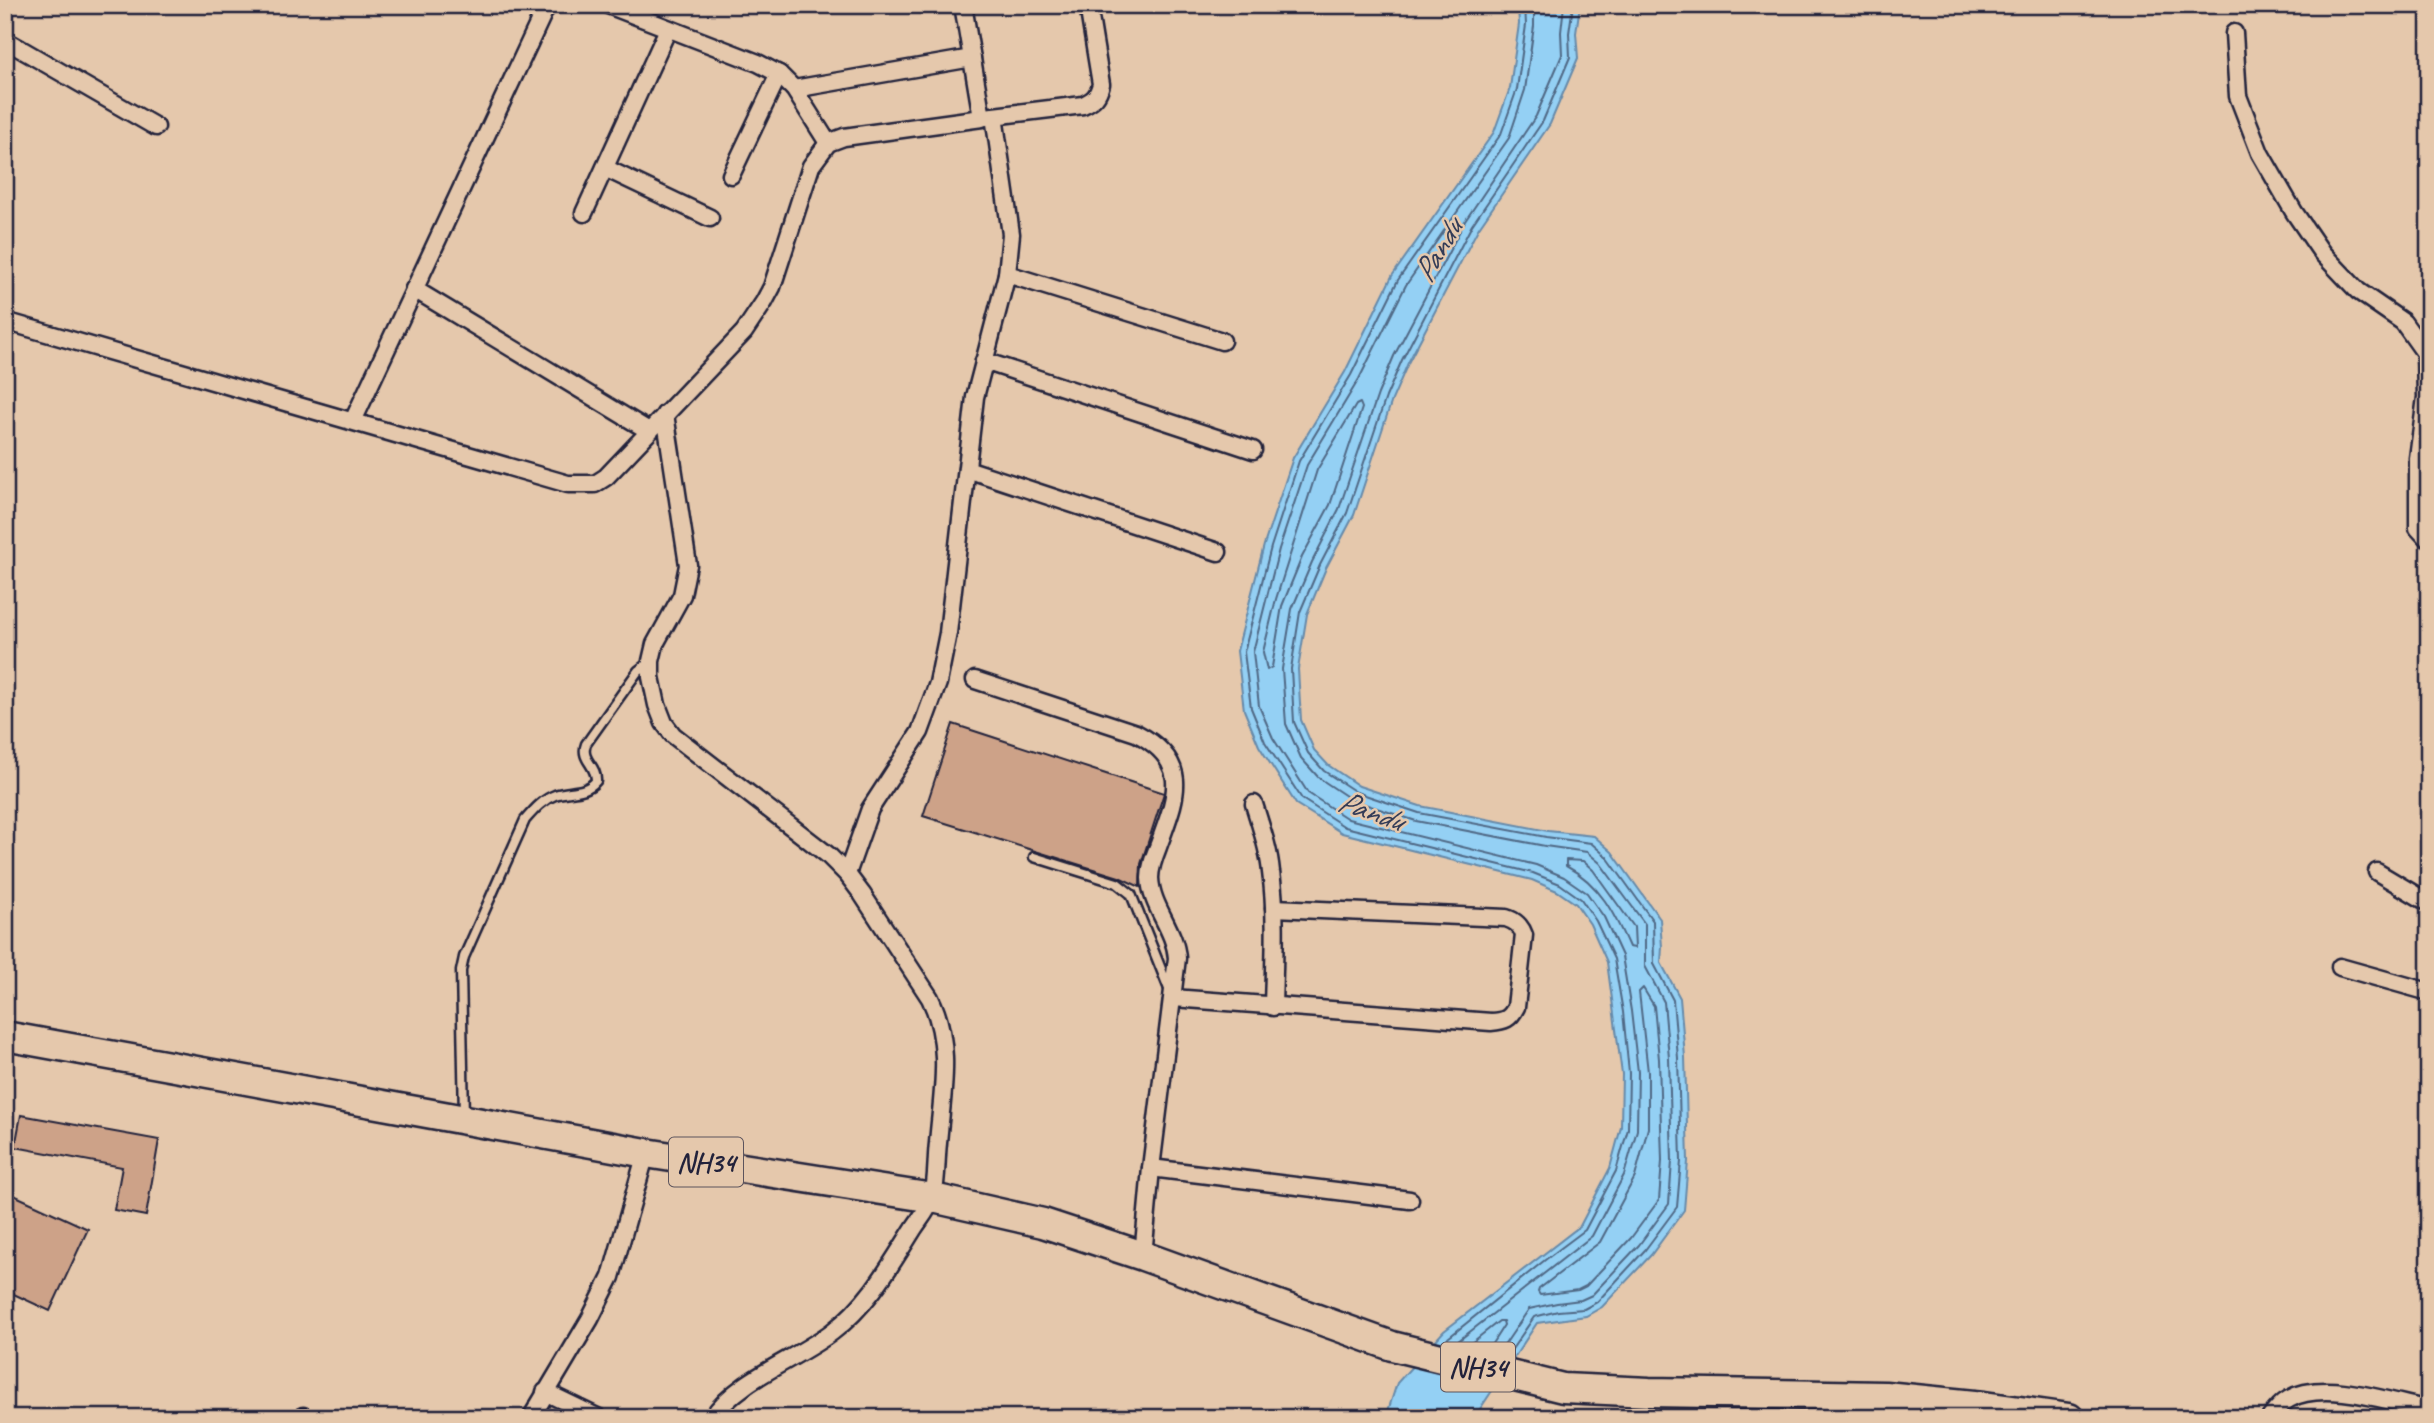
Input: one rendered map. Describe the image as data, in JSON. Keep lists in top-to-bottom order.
{
  "streets": {
    "highway": ["NH34"]
  },
  "water": ["Pandu"]
}
